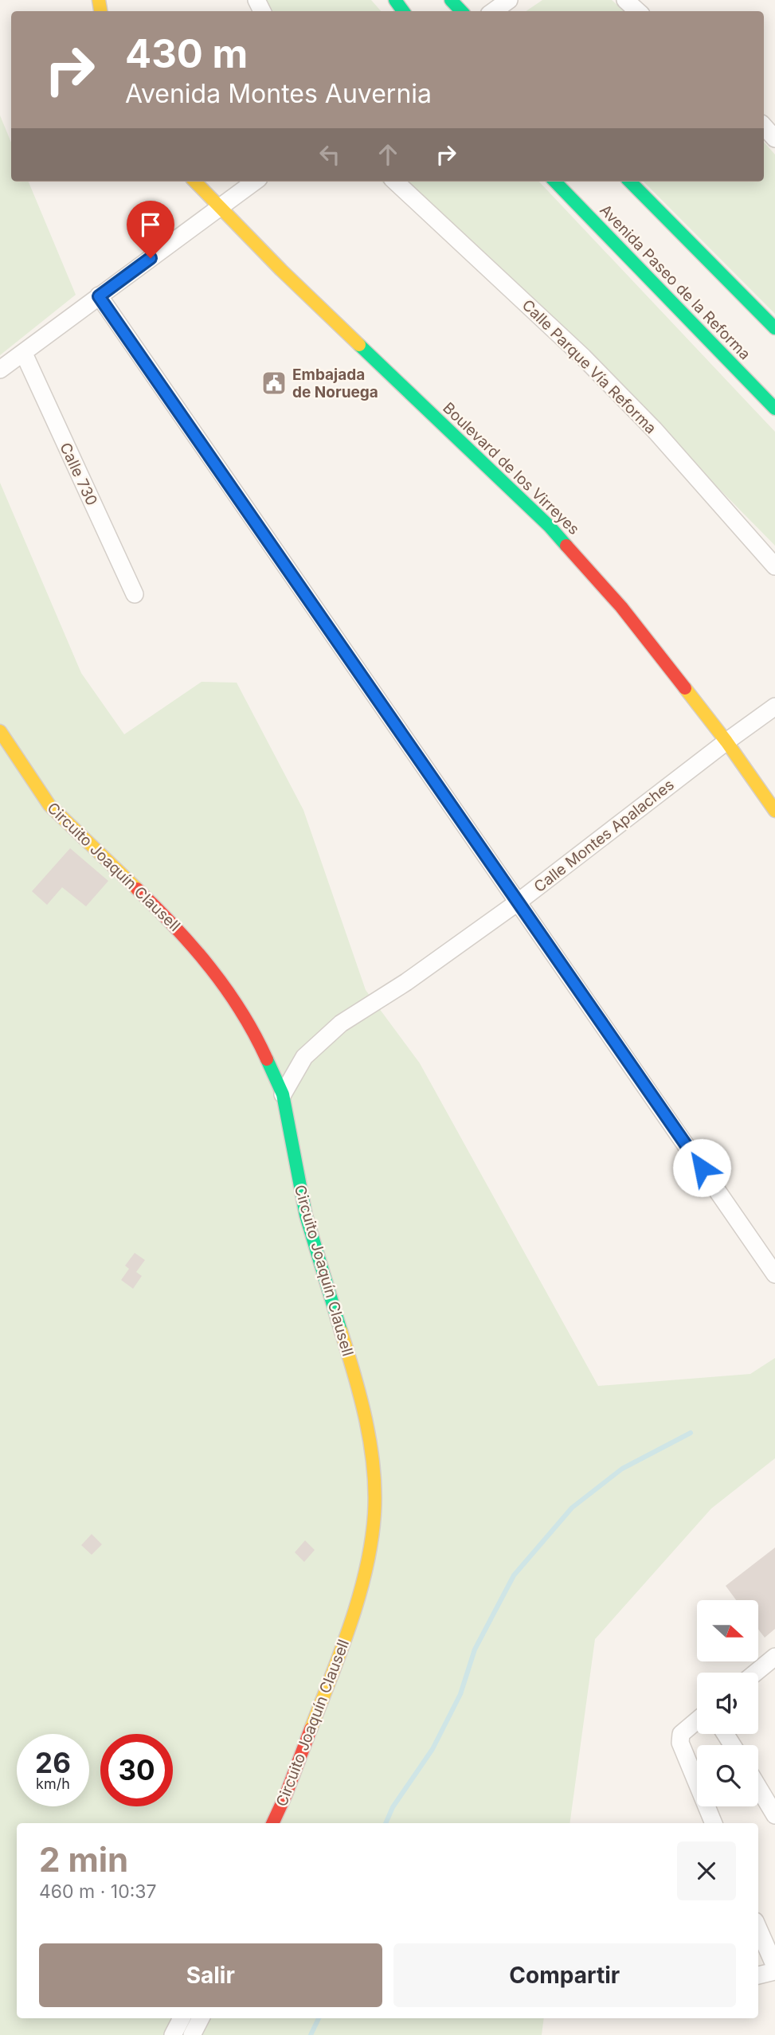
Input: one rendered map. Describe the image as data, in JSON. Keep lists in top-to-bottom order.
{
  "streets": {
    "street": [
      "Avenida Paseo de la Reforma",
      "Calle Parque Vía Reforma",
      "Boulevard de los Virreyes",
      "Calle 730",
      "Calle Montes Apalaches",
      "Circuito Joaquín Clausell"
    ]
  },
  "crossings": [
    ["Boulevard de los Virreyes", "Calle Montes Apalaches"],
    ["Calle Montes Apalaches", "Circuito Joaquín Clausell"]
  ],
  "places": {
    "public building": ["Embajada de Noruega"]
  },
  "north": "right",
  "page": {
    "turn": ["430 m", "Avenida Montes Auvernia"],
    "speed": "26 km/h",
    "limit": "30",
    "heading": ["2 min", "460 m · 10:37"],
    "buttons": ["Salir", "Compartir"]
  }
}
